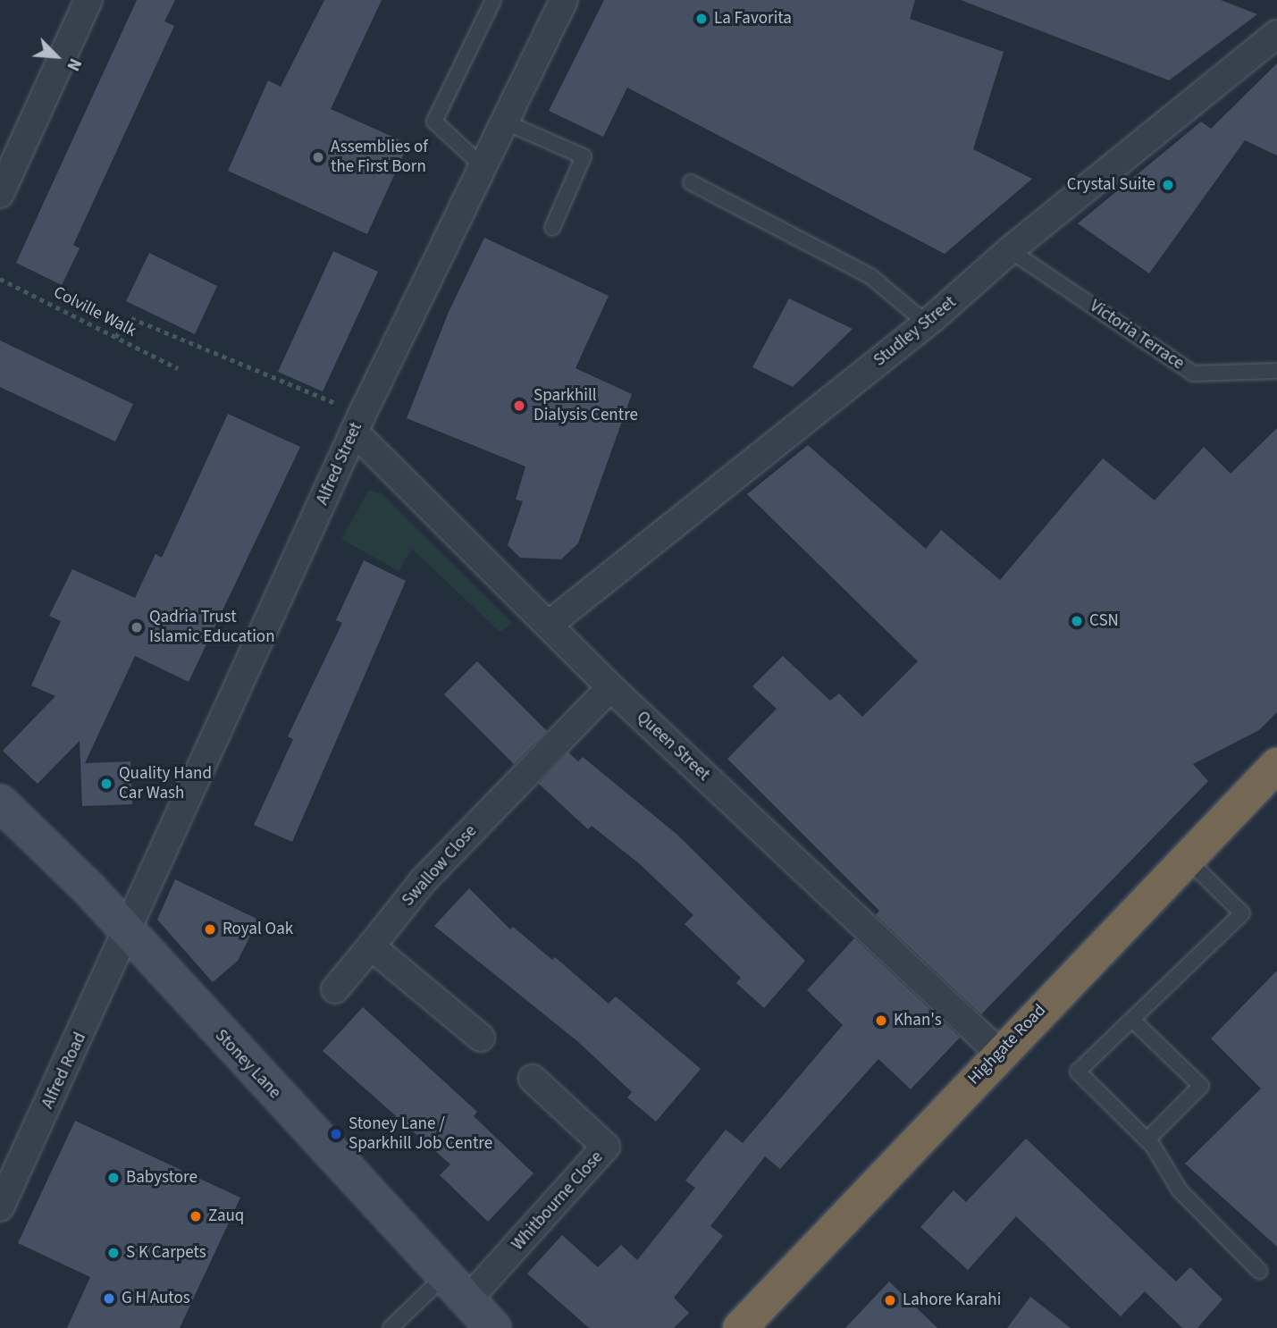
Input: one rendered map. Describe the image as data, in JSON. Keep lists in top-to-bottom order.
{
  "streets": {
    "highway": ["Highgate Road"],
    "street": [
      "Studley Street",
      "Alfred Street",
      "Queen Street",
      "Swallow Close",
      "Stoney Lane",
      "Alfred Road",
      "Whitbourne Close"
    ],
    "lane": ["Victoria Terrace"],
    "path": ["Colville Walk"]
  },
  "crossings": [
    ["Studley Street", "Victoria Terrace"],
    ["Studley Street", "Queen Street"],
    ["Alfred Street", "Queen Street"],
    ["Alfred Street", "Stoney Lane"],
    ["Alfred Street", "Alfred Road"],
    ["Queen Street", "Swallow Close"],
    ["Queen Street", "Highgate Road"],
    ["Stoney Lane", "Alfred Road"],
    ["Stoney Lane", "Whitbourne Close"]
  ],
  "places": [
    "La Favorita",
    "Assemblies of the First Born",
    "Crystal Suite",
    "Sparkhill Dialysis Centre",
    "CSN",
    "Qadria Trust Islamic Education",
    "Quality Hand Car Wash",
    "Royal Oak",
    "Khan's",
    "Stoney Lane / Sparkhill Job Centre",
    "Babystore",
    "Zauq",
    "S K Carpets",
    "G H Autos",
    "Lahore Karahi"
  ],
  "north": "bottom right"
}
